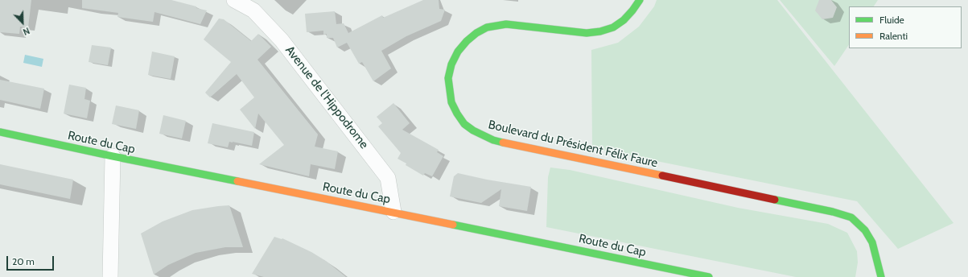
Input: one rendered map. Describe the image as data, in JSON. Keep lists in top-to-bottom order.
{
  "streets": {
    "street": ["Avenue de l'Hippodrome", "Route du Cap", "Boulevard du Président Félix Faure"]
  },
  "crossings": [
    ["Avenue de l'Hippodrome", "Route du Cap"]
  ],
  "legend": ["Fluide", "Ralenti"],
  "scale_bar": "20 m",
  "north": "bottom right"
}
